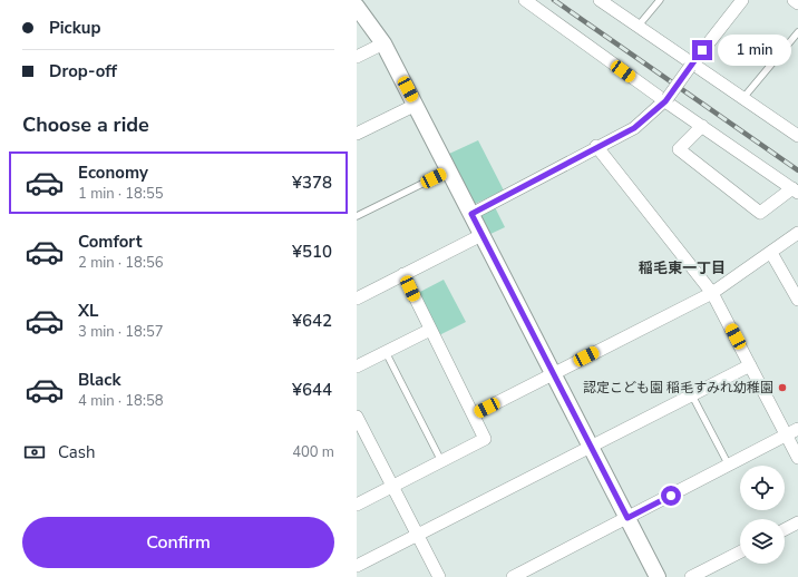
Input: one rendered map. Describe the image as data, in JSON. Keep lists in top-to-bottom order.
{
  "districts": ["稲毛東一丁目"],
  "places": ["認定こども園 稲毛すみれ幼稚園"],
  "page": {
    "banner": ["Pickup", "Drop-off"],
    "bubble": "1 min",
    "heading": "Choose a ride",
    "list": [
      {
        "name": "Economy",
        "note": "1 min · 18:55",
        "value": "¥378"
      },
      {
        "name": "Comfort",
        "note": "2 min · 18:56",
        "value": "¥510"
      },
      {
        "name": "XL",
        "note": "3 min · 18:57",
        "value": "¥642"
      },
      {
        "name": "Black",
        "note": "4 min · 18:58",
        "value": "¥644"
      }
    ],
    "pay": ["Cash", "400 m"],
    "buttons": "Confirm"
  }
}
